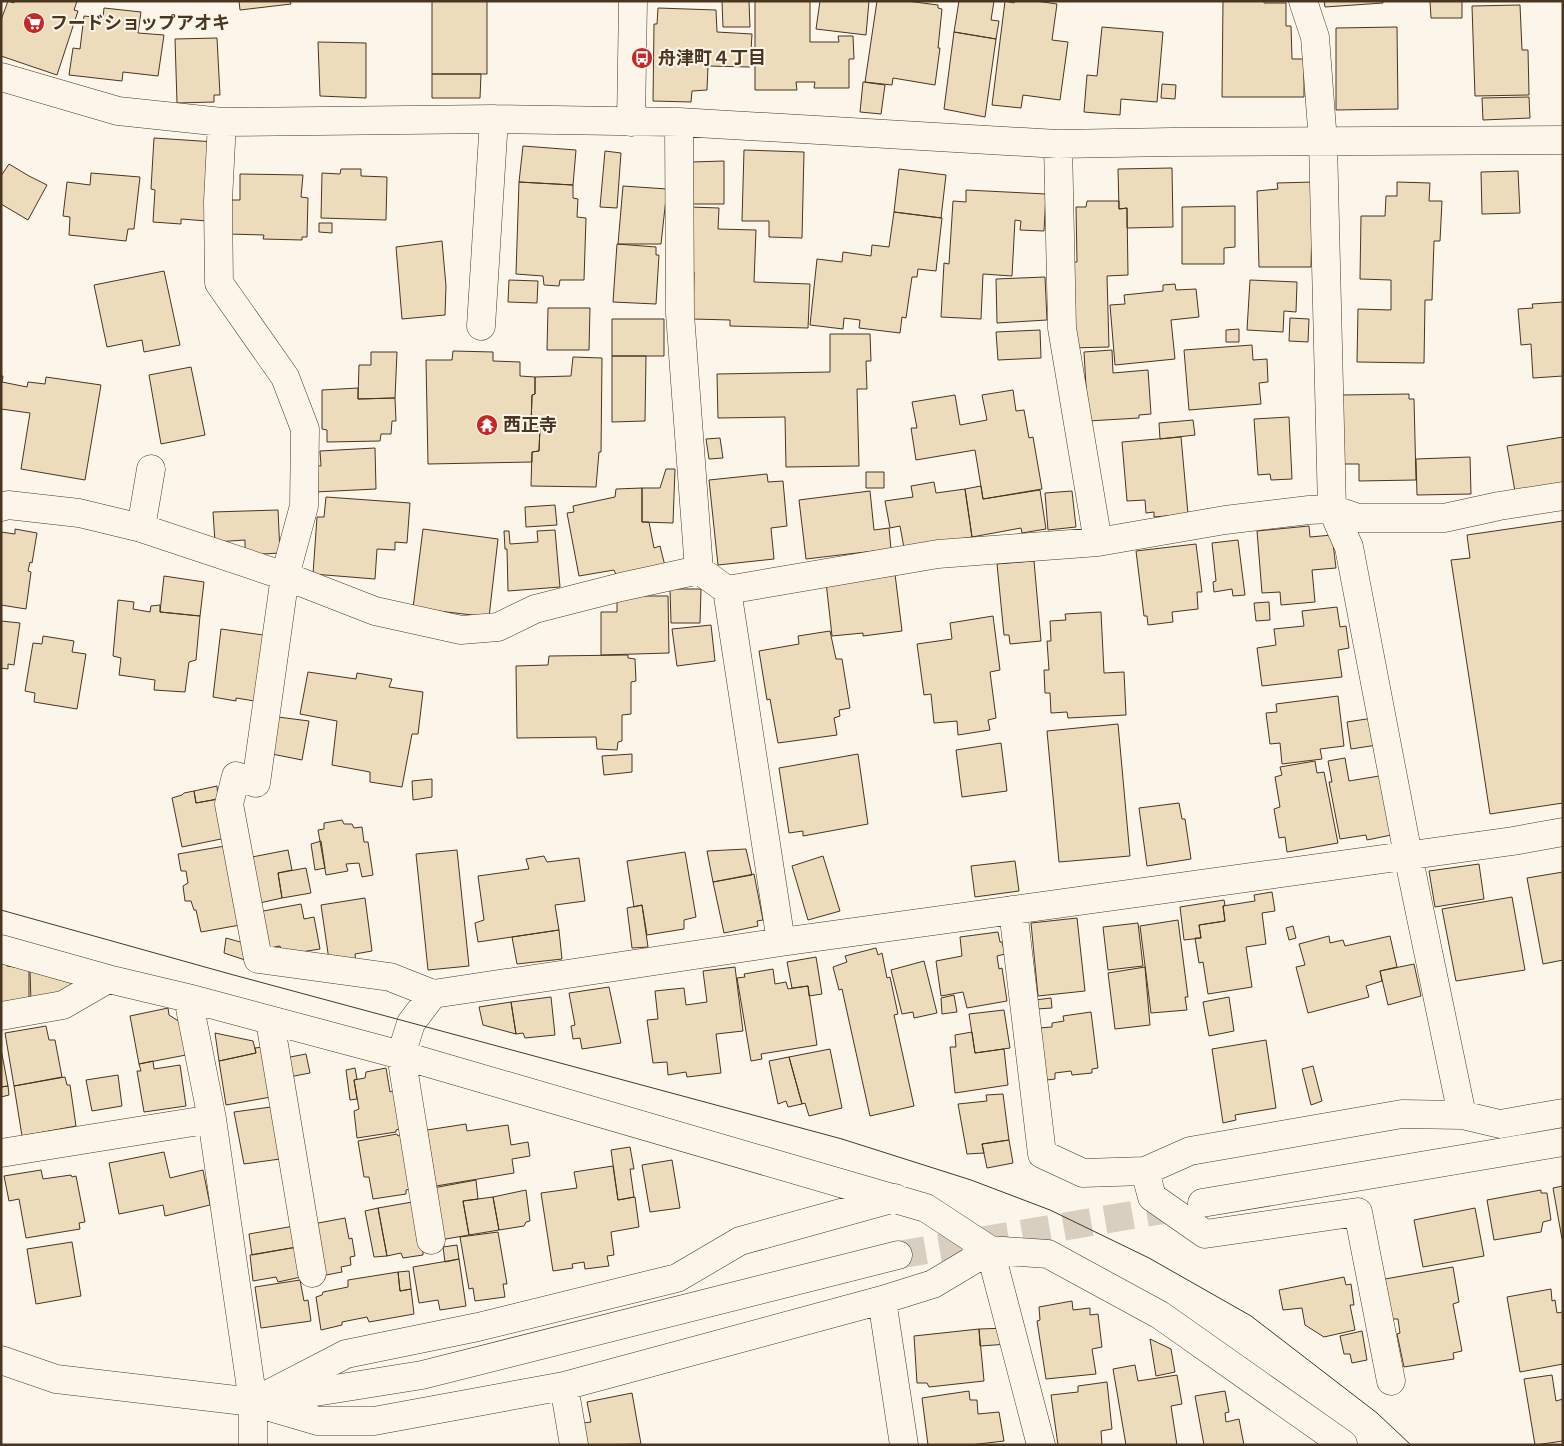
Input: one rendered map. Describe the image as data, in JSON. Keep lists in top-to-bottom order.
{
  "places": {
    "supermarket": ["フードショップアオキ"],
    "bus stop": ["舟津町４丁目"],
    "temple": ["西正寺"]
  }
}
